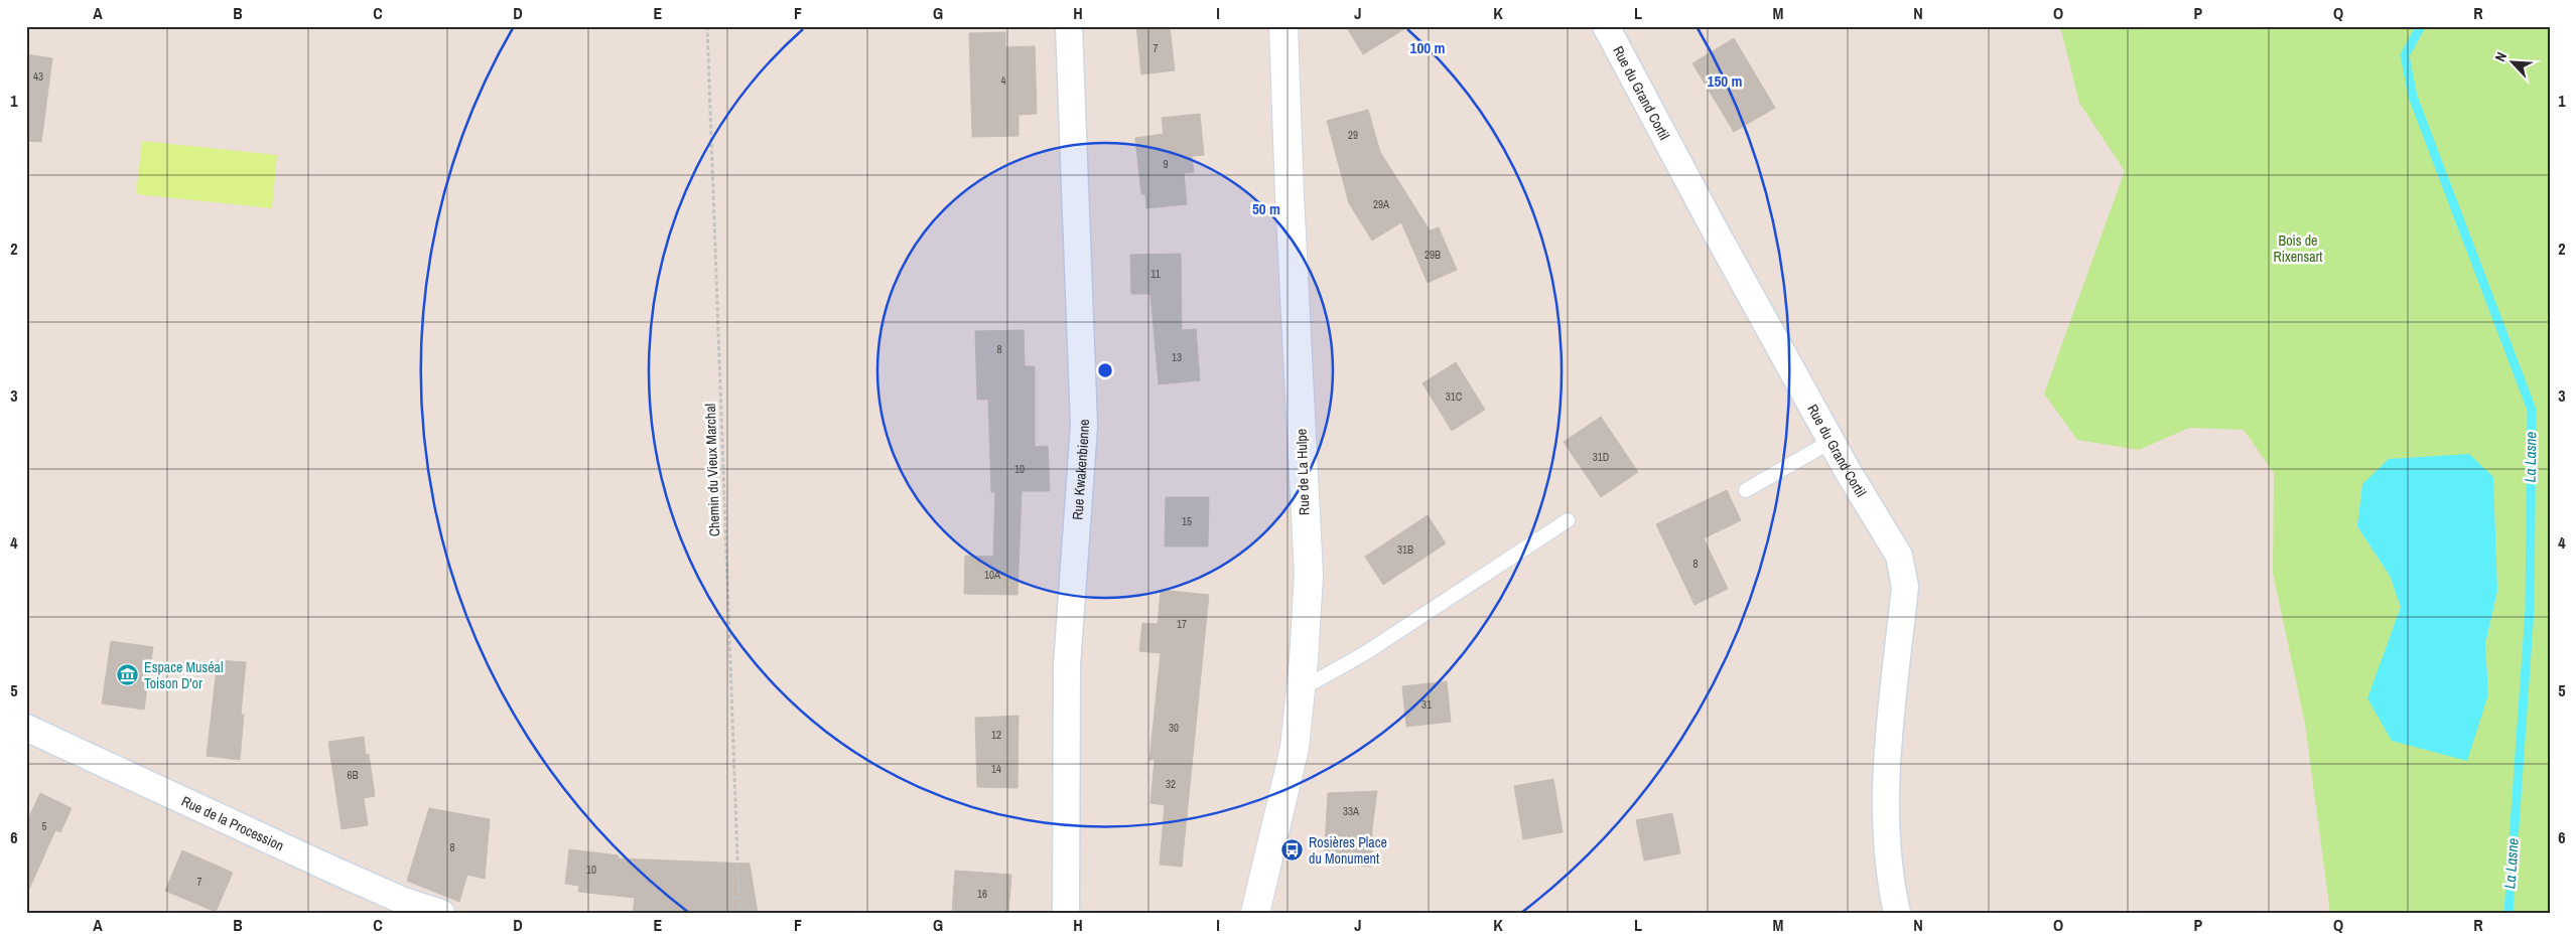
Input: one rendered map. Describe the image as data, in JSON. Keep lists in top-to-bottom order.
{
  "streets": {
    "street": [
      "Rue du Grand Cortil",
      "Rue Kwakenbienne",
      "Rue de La Hulpe",
      "Rue de la Procession"
    ],
    "path": ["Chemin du Vieux Marchal"]
  },
  "water": ["La Lasne"],
  "parks": ["Bois de Rixensart"],
  "places": {
    "museum": ["Espace Muséal Toison D'or"],
    "bus stop": ["Rosières Place du Monument"]
  },
  "house_numbers": [
    "7",
    "43",
    "4",
    "29",
    "9",
    "29A",
    "29B",
    "11",
    "8",
    "13",
    "31C",
    "31D",
    "10",
    "15",
    "31B",
    "8",
    "10A",
    "17",
    "31",
    "30",
    "12",
    "14",
    "6B",
    "32",
    "33A",
    "5",
    "8",
    "10",
    "7",
    "16"
  ],
  "north": "top left",
  "grid": {
    "columns": [
      "A",
      "B",
      "C",
      "D",
      "E",
      "F",
      "G",
      "H",
      "I",
      "J",
      "K",
      "L",
      "M",
      "N",
      "O",
      "P",
      "Q",
      "R"
    ],
    "rows": [
      "1",
      "2",
      "3",
      "4",
      "5",
      "6"
    ]
  },
  "rings": ["100 m", "150 m", "50 m"]
}
